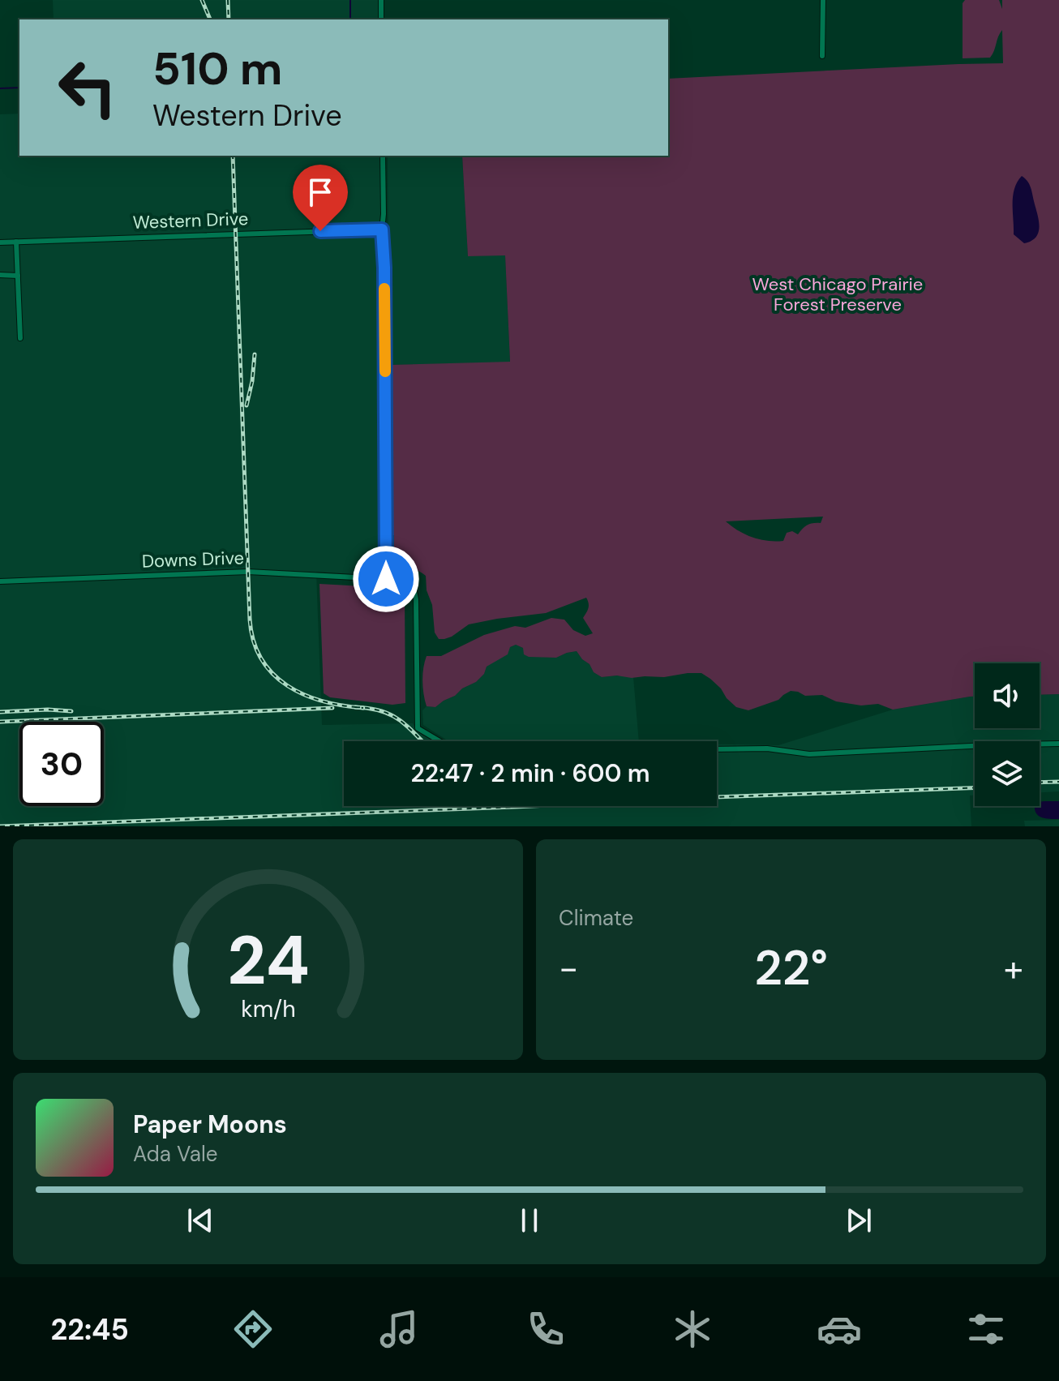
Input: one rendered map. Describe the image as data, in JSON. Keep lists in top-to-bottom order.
{
  "streets": {
    "street": ["Western Drive", "Downs Drive"]
  },
  "parks": ["West Chicago Prairie Forest Preserve"],
  "page": {
    "turn": ["510 m", "Western Drive"],
    "limit": "30",
    "trip": "22:47 · 2 min · 600 m",
    "tile": "Climate",
    "heat": ["−", "22°", "+"],
    "song": ["Paper Moons", "Ada Vale"],
    "tabs": "22:45",
    "gauge": ["24", "km/h"]
  }
}
